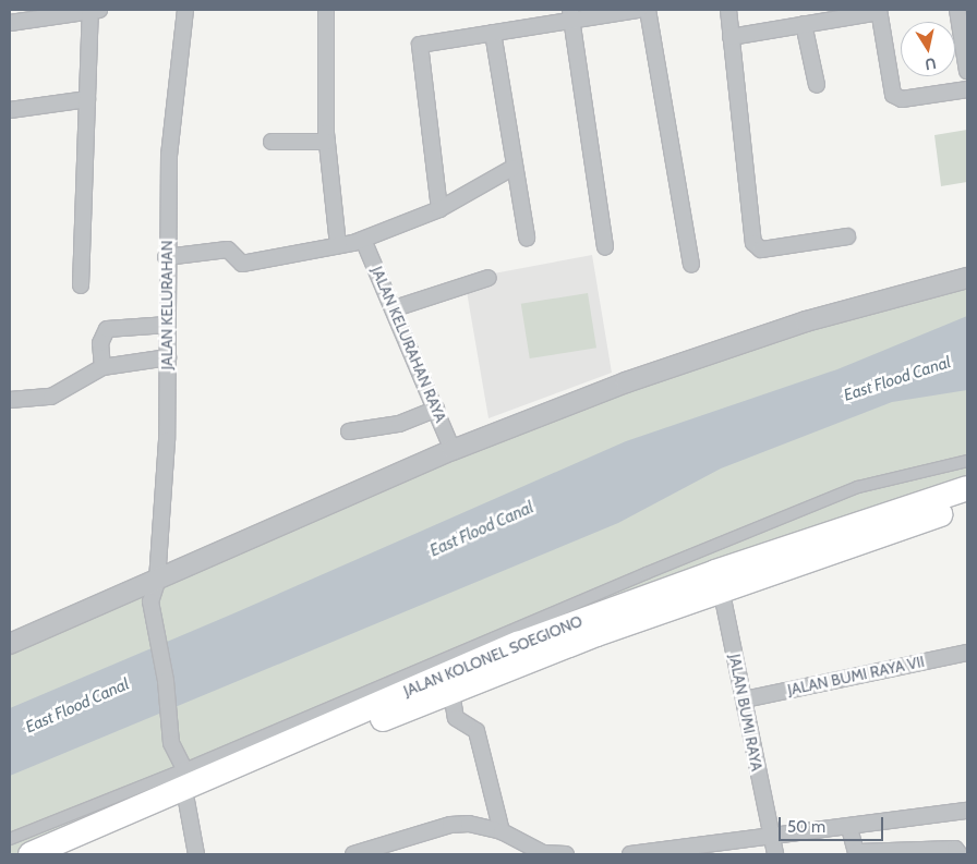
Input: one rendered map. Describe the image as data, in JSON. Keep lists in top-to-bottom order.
{
  "streets": {
    "main road": ["JALAN KOLONEL SOEGIONO"],
    "street": [
      "JALAN KELURAHAN",
      "JALAN KELURAHAN RAYA",
      "JALAN BUMI RAYA VII",
      "JALAN BUMI RAYA"
    ]
  },
  "crossings": [
    ["JALAN KELURAHAN", "JALAN KOLONEL SOEGIONO"],
    ["JALAN KOLONEL SOEGIONO", "JALAN BUMI RAYA"],
    ["JALAN BUMI RAYA VII", "JALAN BUMI RAYA"]
  ],
  "water": ["East Flood Canal"],
  "scale_bar": "50 m",
  "north": "bottom"
}
